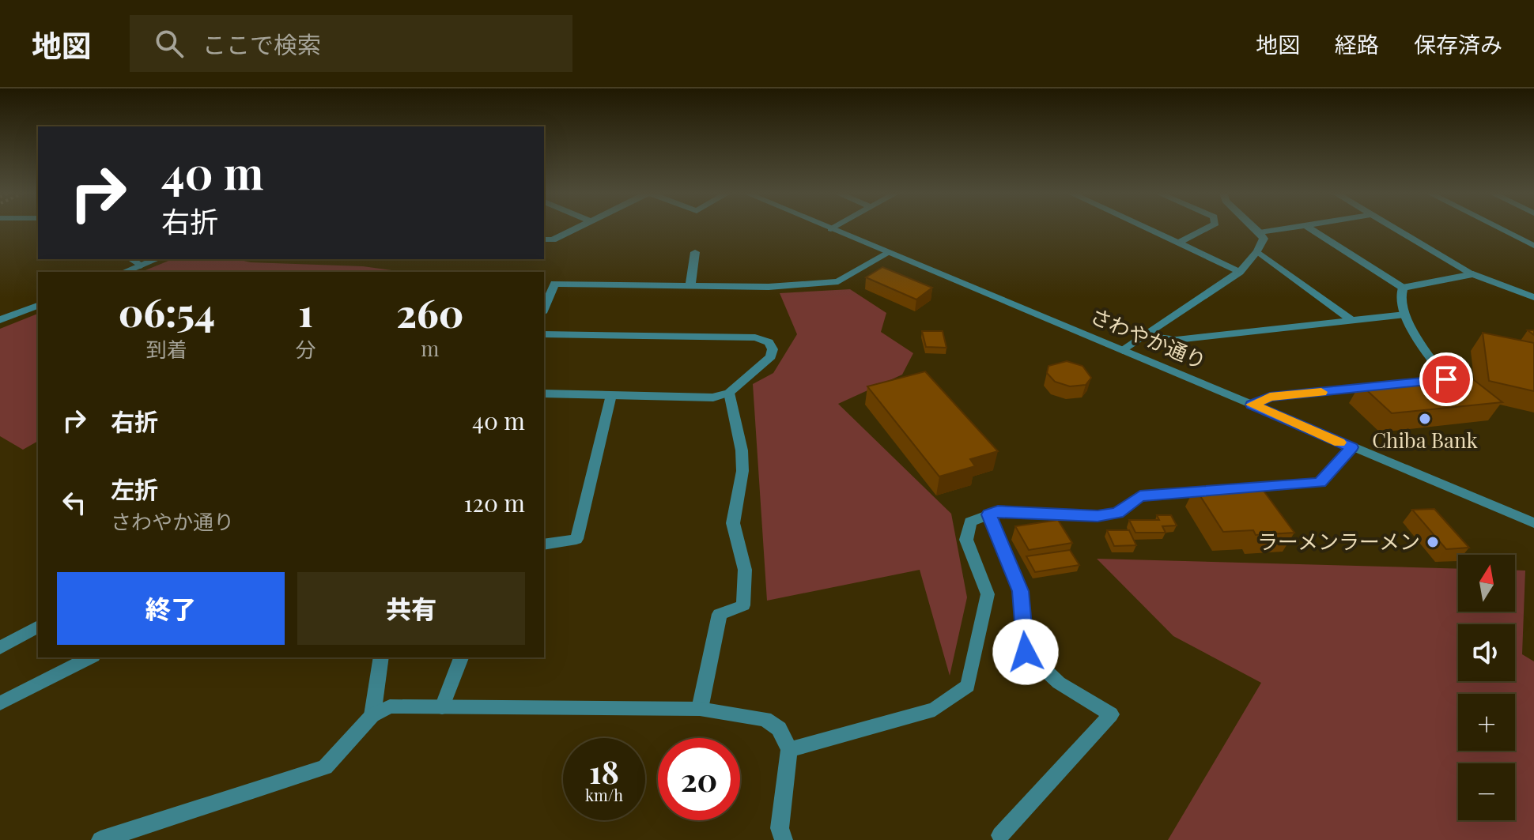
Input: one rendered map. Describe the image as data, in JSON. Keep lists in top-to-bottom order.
{
  "streets": {
    "street": ["さわやか通り"]
  },
  "places": ["Chiba Bank", "ラーメンラーメン"],
  "north": "top",
  "page": {
    "header": "地図",
    "search": "ここで検索",
    "nav": ["地図", "経路", "保存済み"],
    "turn": ["40 m", "右折"],
    "eta": [
      "06:54",
      "到着",
      "1",
      "分",
      "260",
      "m"
    ],
    "list": [
      {
        "name": "右折",
        "value": "40 m"
      },
      {
        "name": "左折",
        "note": "さわやか通り",
        "value": "120 m"
      }
    ],
    "map_buttons": ["+", "−"],
    "buttons": ["終了", "共有"],
    "speed": "18 km/h",
    "limit": "20"
  }
}
